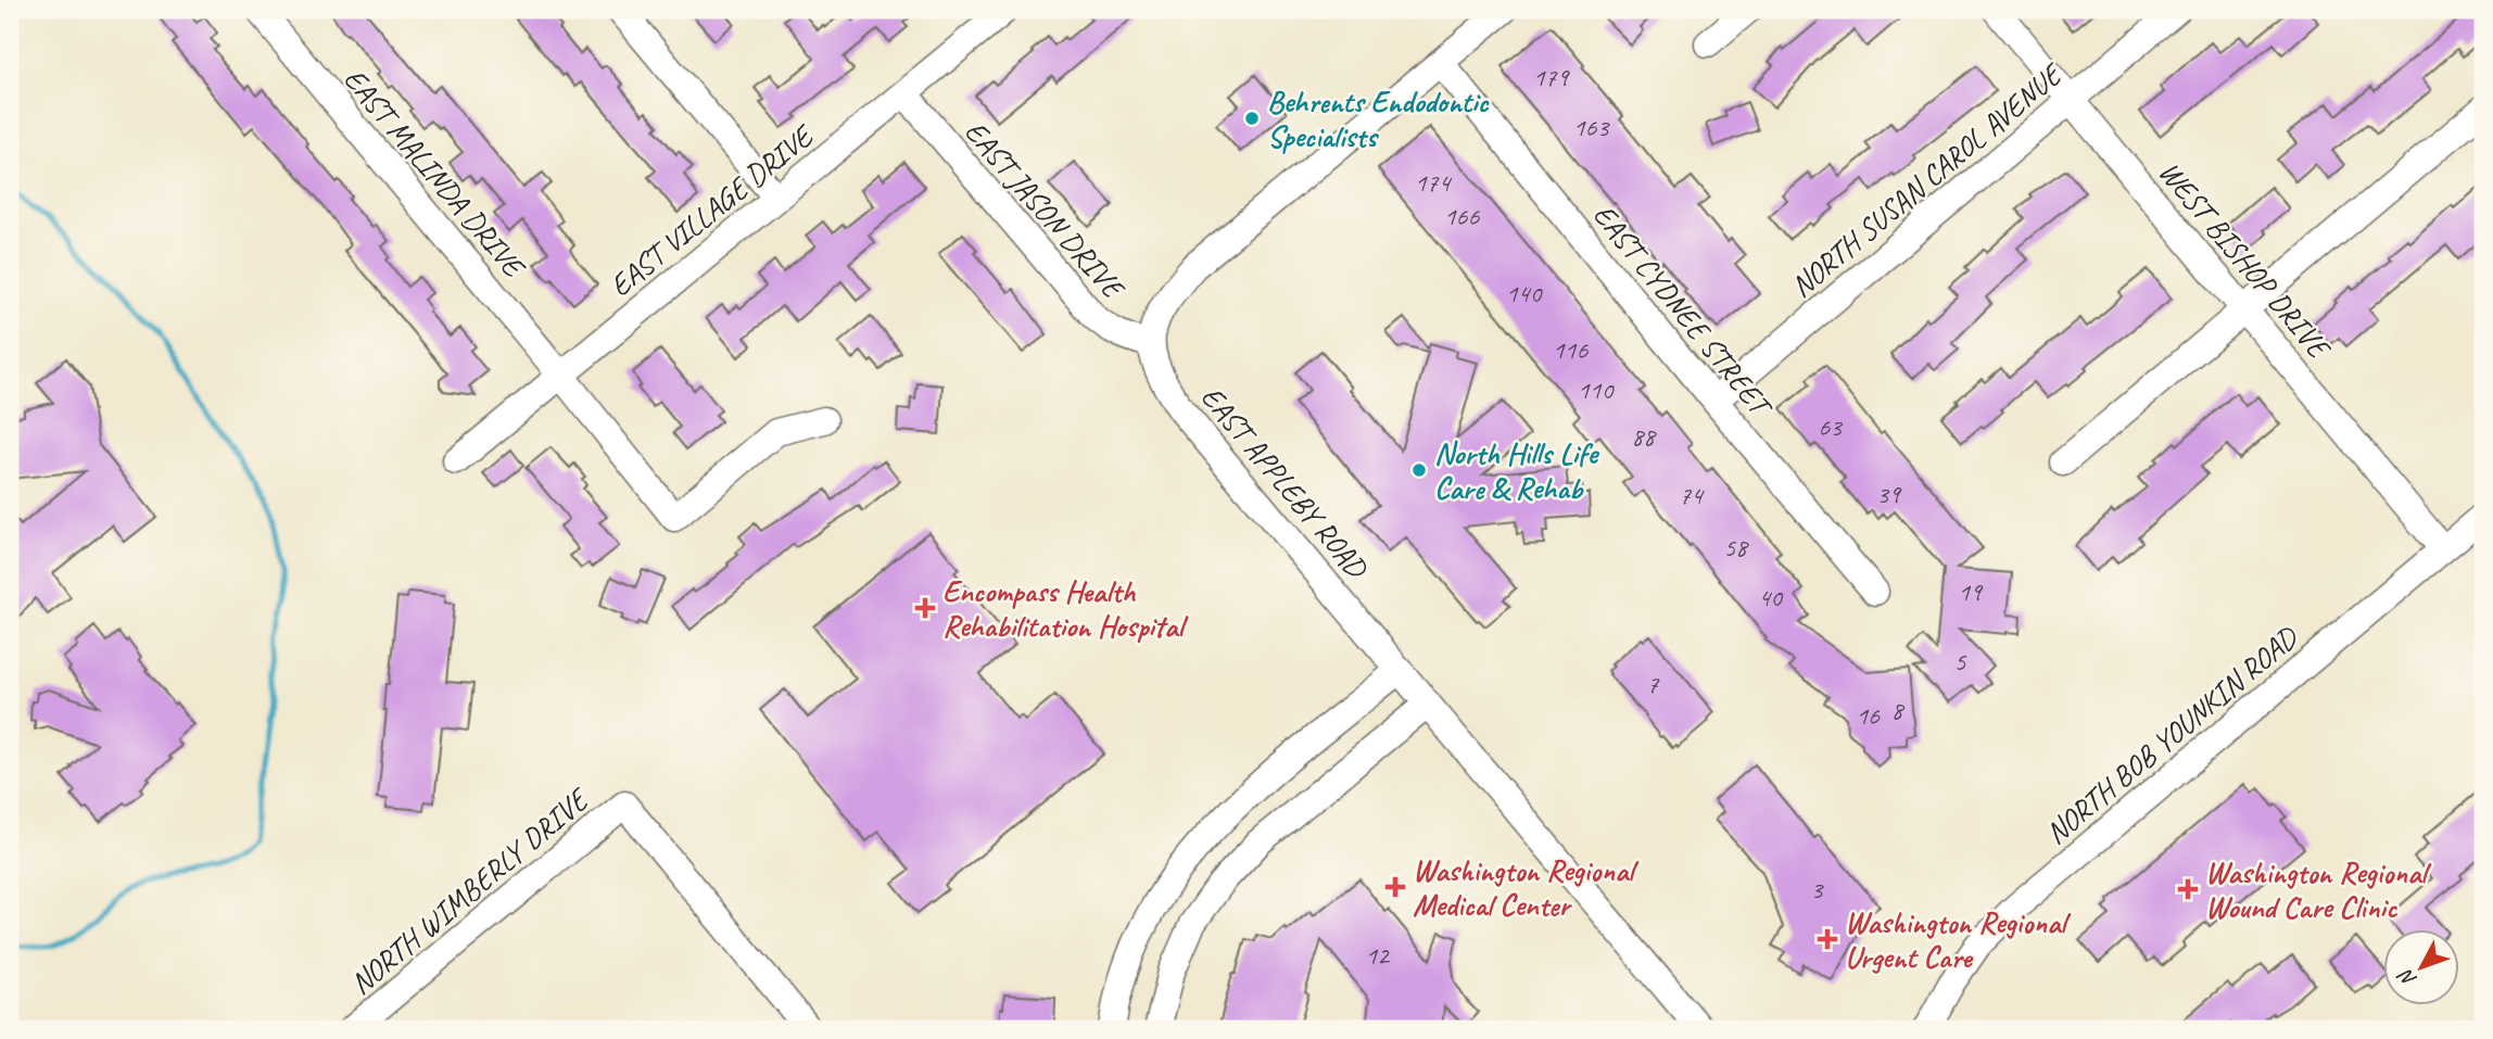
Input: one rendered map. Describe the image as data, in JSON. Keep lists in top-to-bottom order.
{
  "streets": {
    "street": [
      "EAST MALINDA DRIVE",
      "NORTH SUSAN CAROL AVENUE",
      "EAST JASON DRIVE",
      "EAST VILLAGE DRIVE",
      "WEST BISHOP DRIVE",
      "EAST CYDNEE STREET",
      "EAST APPLEBY ROAD",
      "NORTH BOB YOUNKIN ROAD",
      "NORTH WIMBERLY DRIVE"
    ]
  },
  "crossings": [
    ["EAST MALINDA DRIVE", "EAST VILLAGE DRIVE"],
    ["NORTH SUSAN CAROL AVENUE", "WEST BISHOP DRIVE"],
    ["NORTH SUSAN CAROL AVENUE", "EAST CYDNEE STREET"],
    ["EAST JASON DRIVE", "EAST VILLAGE DRIVE"],
    ["EAST JASON DRIVE", "EAST APPLEBY ROAD"],
    ["WEST BISHOP DRIVE", "NORTH BOB YOUNKIN ROAD"]
  ],
  "places": {
    "other": ["Behrents Endodontic Specialists", "North Hills Life Care & Rehab"],
    "health": [
      "Encompass Health Rehabilitation Hospital",
      "Washington Regional Medical Center",
      "Washington Regional Wound Care Clinic",
      "Washington Regional Urgent Care"
    ]
  },
  "house_numbers": [
    "179",
    "163",
    "174",
    "166",
    "140",
    "116",
    "110",
    "63",
    "88",
    "39",
    "74",
    "58",
    "19",
    "40",
    "5",
    "7",
    "8",
    "16",
    "3",
    "12"
  ],
  "north": "bottom left"
}
